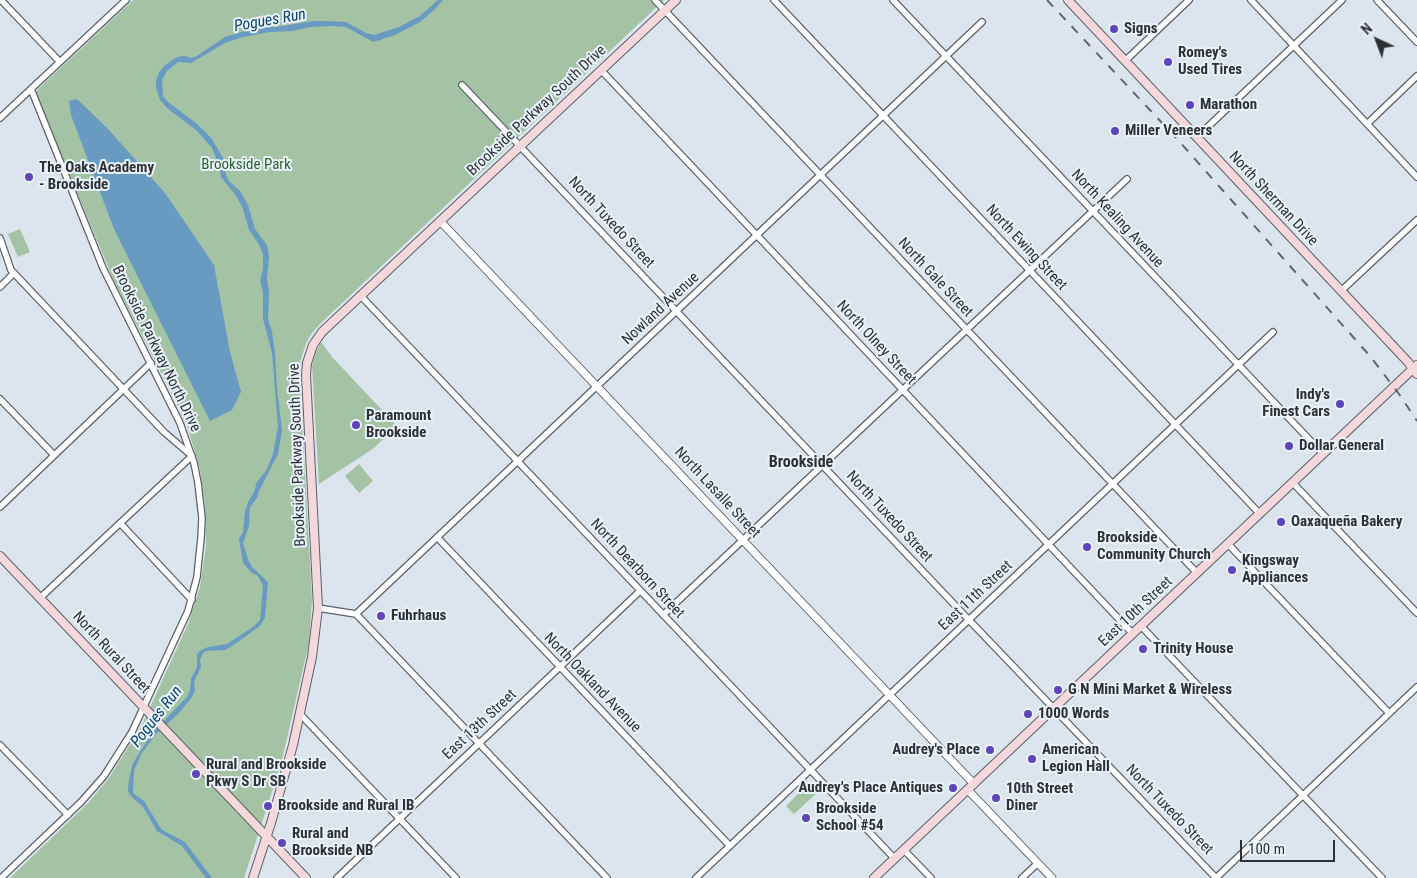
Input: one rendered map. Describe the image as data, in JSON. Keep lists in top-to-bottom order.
{
  "streets": {
    "main road": [
      "Brookside Parkway South Drive",
      "North Sherman Drive",
      "East 10th Street",
      "North Rural Street"
    ],
    "street": [
      "North Kealing Avenue",
      "North Tuxedo Street",
      "North Ewing Street",
      "North Gale Street",
      "Nowland Avenue",
      "North Olney Street",
      "Brookside Parkway North Drive",
      "North Lasalle Street",
      "North Dearborn Street",
      "East 11th Street",
      "North Oakland Avenue",
      "East 13th Street"
    ]
  },
  "crossings": [
    ["Brookside Parkway South Drive", "North Tuxedo Street"],
    ["Brookside Parkway South Drive", "North Gale Street"],
    ["Brookside Parkway South Drive", "North Olney Street"],
    ["Brookside Parkway South Drive", "North Lasalle Street"],
    ["Brookside Parkway South Drive", "North Dearborn Street"],
    ["Brookside Parkway South Drive", "North Rural Street"],
    ["North Sherman Drive", "East 10th Street"],
    ["North Kealing Avenue", "Nowland Avenue"],
    ["North Kealing Avenue", "East 11th Street"],
    ["North Kealing Avenue", "East 10th Street"],
    ["North Tuxedo Street", "Nowland Avenue"],
    ["North Tuxedo Street", "East 11th Street"],
    ["North Tuxedo Street", "East 10th Street"],
    ["North Ewing Street", "Nowland Avenue"],
    ["North Ewing Street", "East 11th Street"],
    ["North Ewing Street", "East 10th Street"],
    ["North Gale Street", "Nowland Avenue"],
    ["North Gale Street", "East 11th Street"],
    ["North Gale Street", "East 10th Street"],
    ["Nowland Avenue", "North Olney Street"],
    ["Nowland Avenue", "North Lasalle Street"],
    ["Nowland Avenue", "North Dearborn Street"],
    ["Nowland Avenue", "North Oakland Avenue"],
    ["North Olney Street", "East 11th Street"],
    ["North Olney Street", "East 10th Street"],
    ["Brookside Parkway North Drive", "North Rural Street"],
    ["North Lasalle Street", "East 11th Street"],
    ["North Lasalle Street", "East 10th Street"],
    ["North Dearborn Street", "East 11th Street"],
    ["North Dearborn Street", "East 10th Street"],
    ["North Dearborn Street", "East 13th Street"],
    ["East 11th Street", "North Oakland Avenue"],
    ["North Oakland Avenue", "East 13th Street"]
  ],
  "districts": ["Brookside"],
  "water": ["Pogues Run"],
  "parks": ["Brookside Park"],
  "places": [
    "Signs",
    "Romey's Used Tires",
    "Marathon",
    "Miller Veneers",
    "The Oaks Academy - Brookside",
    "Indy's Finest Cars",
    "Paramount Brookside",
    "Dollar General",
    "Oaxaqueña Bakery",
    "Brookside Community Church",
    "Kingsway Appliances",
    "Fuhrhaus",
    "Trinity House",
    "G N Mini Market & Wireless",
    "1000 Words",
    "Audrey's Place",
    "American Legion Hall",
    "Rural and Brookside Pkwy S Dr SB",
    "Audrey's Place Antiques",
    "10th Street Diner",
    "Brookside and Rural IB",
    "Brookside School #54",
    "Rural and Brookside NB"
  ],
  "scale_bar": "100 m",
  "north": "top left"
}
